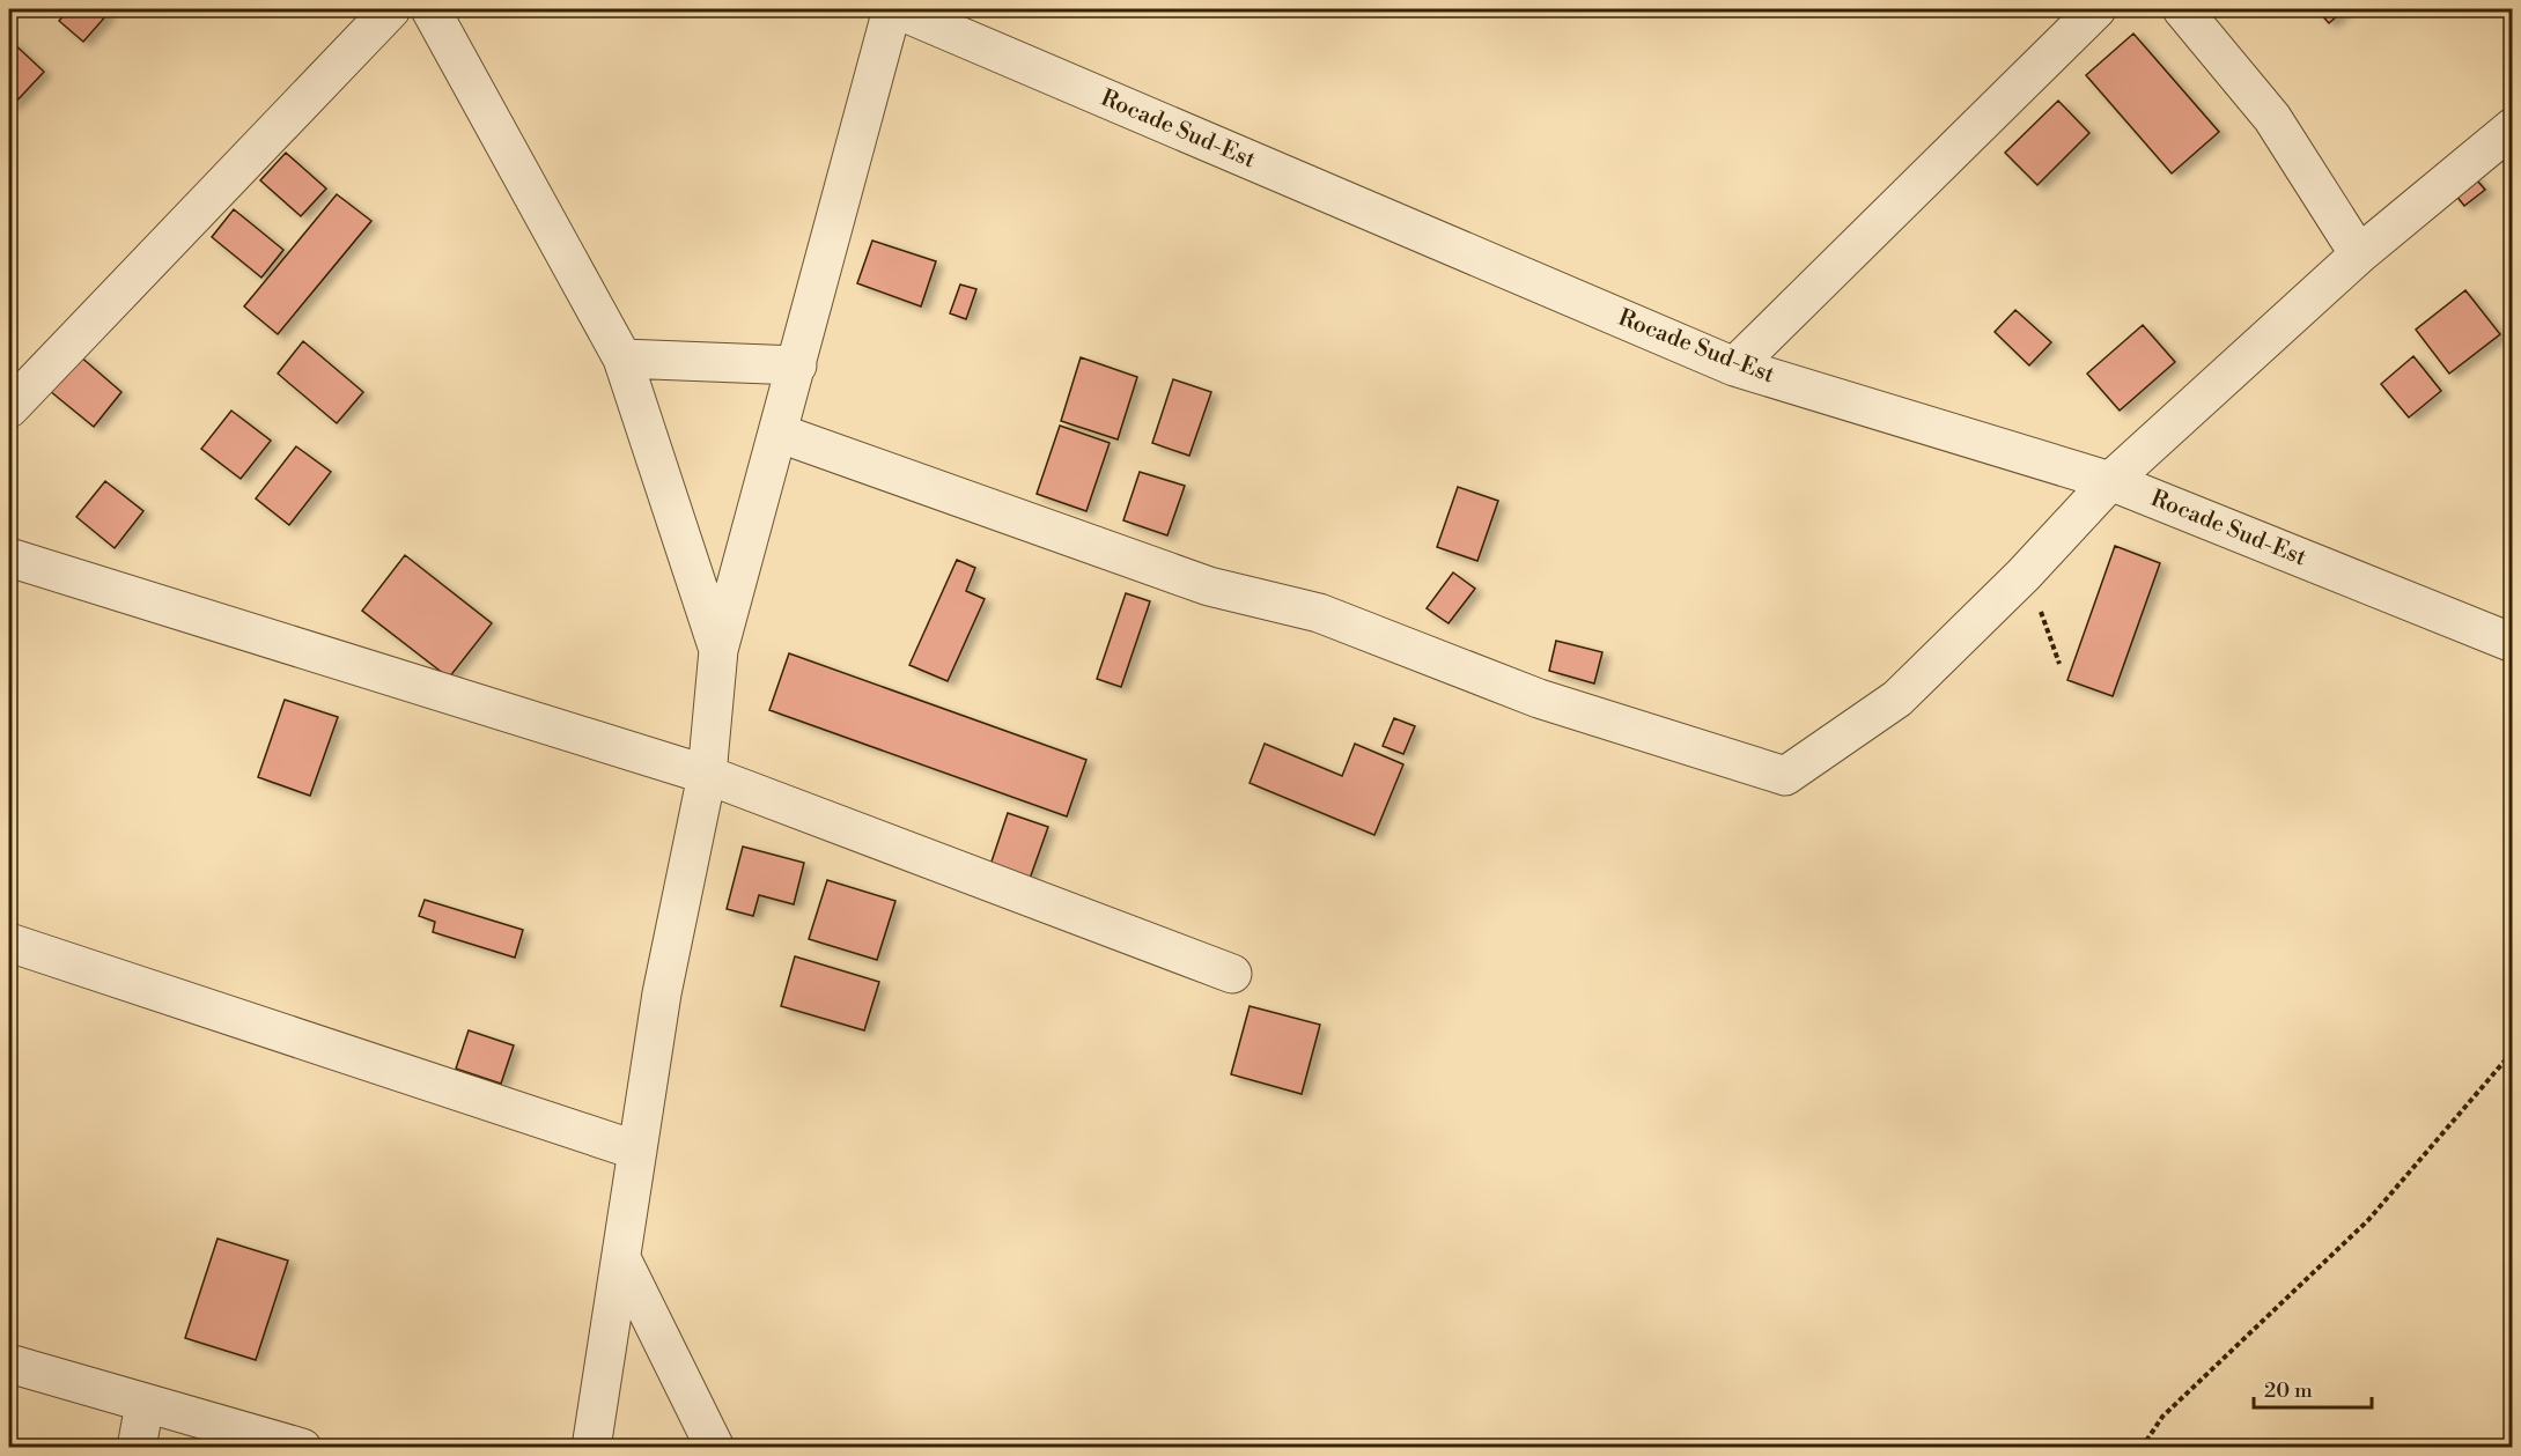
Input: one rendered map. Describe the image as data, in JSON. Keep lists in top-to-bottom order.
{
  "streets": {
    "street": ["Rocade Sud-Est"]
  },
  "scale_bar": "20 m"
}
